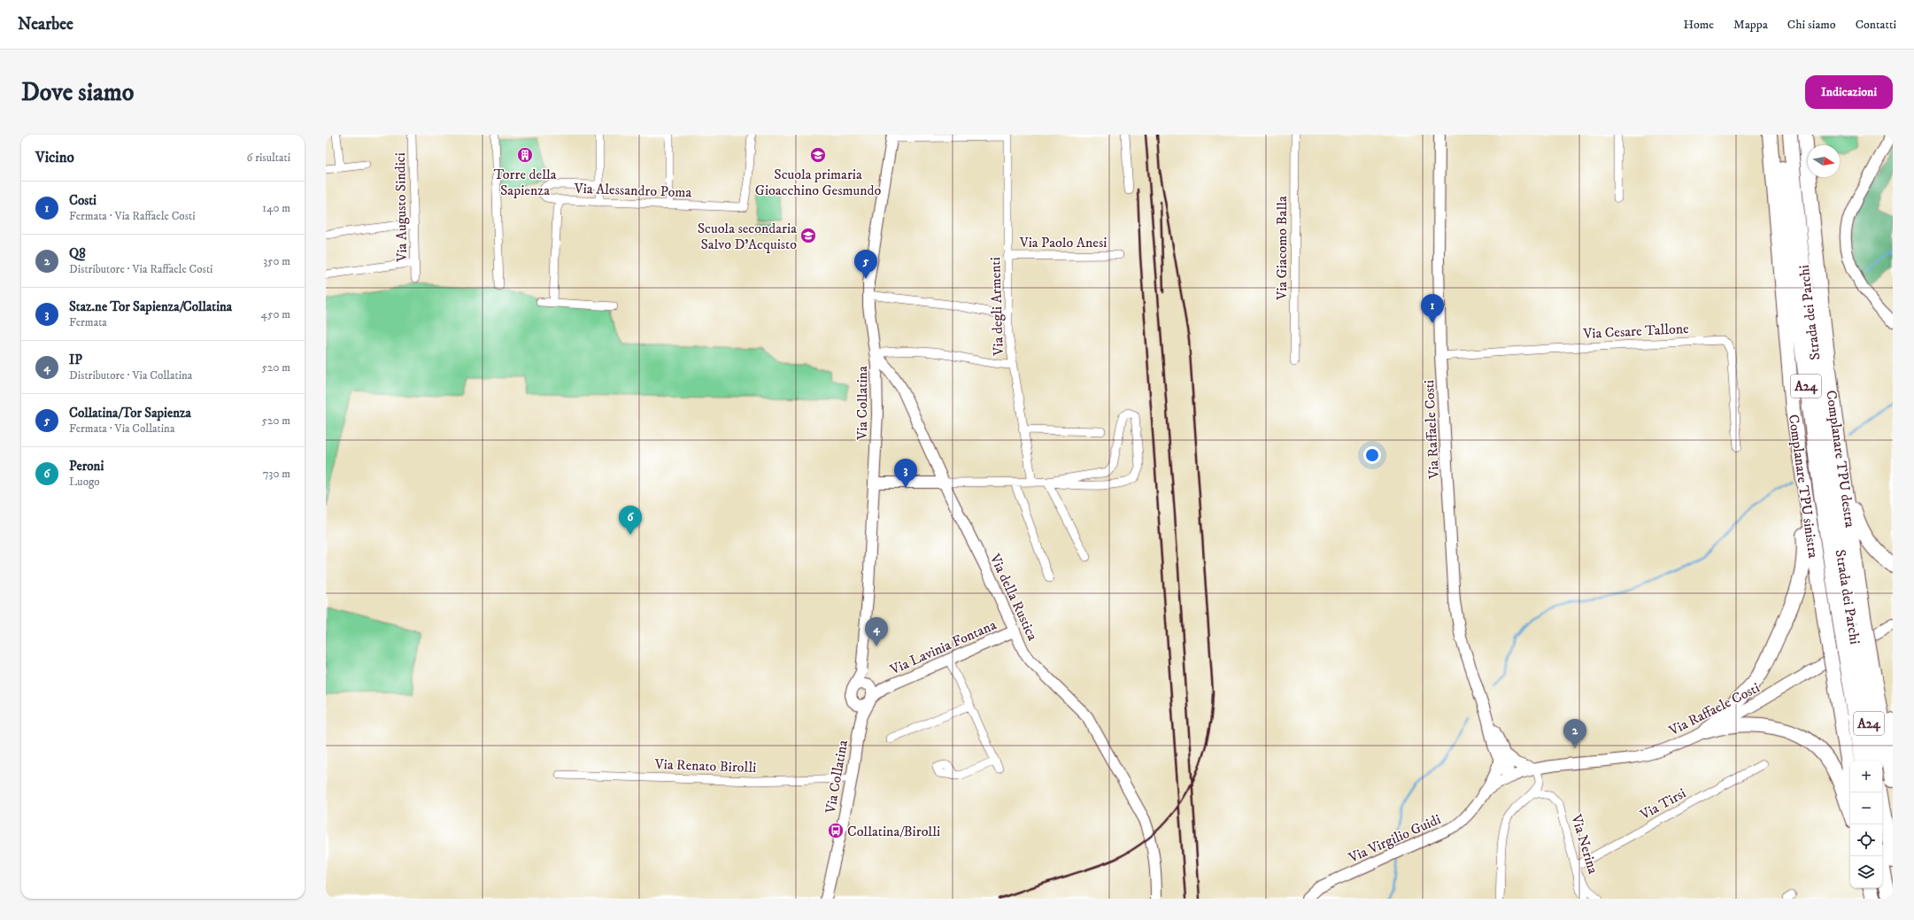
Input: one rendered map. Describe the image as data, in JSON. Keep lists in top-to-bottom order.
{
  "streets": {
    "highway": [
      "Strada dei Parchi",
      "A24",
      "Complanare TPU destra",
      "Complanare TPU sinistra"
    ],
    "street": [
      "Via Alessandro Poma",
      "Via Augusto Sindici",
      "Via Paolo Anesi",
      "Via Giacomo Balla",
      "Via degli Armenti",
      "Via Cesare Tallone",
      "Via Collatina",
      "Via Raffaele Costi",
      "Via della Rustica",
      "Via Lavinia Fontana",
      "Via Renato Birolli",
      "Via Tirsi",
      "Via Virgilio Guidi",
      "Via Nerina"
    ]
  },
  "crossings": [
    ["Via Paolo Anesi", "Via degli Armenti"],
    ["Strada dei Parchi", "Complanare TPU destra"],
    ["Via Cesare Tallone", "Via Raffaele Costi"],
    ["Via Collatina", "Via della Rustica"],
    ["Via Collatina", "Via Lavinia Fontana"],
    ["Via Collatina", "Via Renato Birolli"],
    ["Via Raffaele Costi", "Via Virgilio Guidi"],
    ["Via della Rustica", "Via Lavinia Fontana"],
    ["Via Tirsi", "Via Nerina"]
  ],
  "places": {
    "building": ["Torre della Sapienza"],
    "school or university": ["Scuola primaria Gioacchino Gesmundo", "Scuola secondaria Salvo D'Acquisto"],
    "bus stop": ["Collatina/Birolli"]
  },
  "north": "right",
  "page": {
    "header": "Nearbee",
    "nav": [
      "Home",
      "Mappa",
      "Chi siamo",
      "Contatti"
    ],
    "buttons": "Indicazioni",
    "title": "Dove siamo",
    "heading": ["Vicino", "6 risultati"],
    "list": [
      {
        "mark": "1",
        "name": "Costi",
        "note": "Fermata · Via Raffaele Costi",
        "value": "140 m"
      },
      {
        "mark": "2",
        "name": "Q8",
        "note": "Distributore · Via Raffaele Costi",
        "value": "350 m"
      },
      {
        "mark": "3",
        "name": "Staz.ne Tor Sapienza/Collatina",
        "note": "Fermata",
        "value": "450 m"
      },
      {
        "mark": "4",
        "name": "IP",
        "note": "Distributore · Via Collatina",
        "value": "520 m"
      },
      {
        "mark": "5",
        "name": "Collatina/Tor Sapienza",
        "note": "Fermata · Via Collatina",
        "value": "520 m"
      },
      {
        "mark": "6",
        "name": "Peroni",
        "note": "Luogo",
        "value": "730 m"
      }
    ],
    "pins": [
      "5",
      "1",
      "3",
      "6",
      "4",
      "2"
    ],
    "map_buttons": ["+", "−"]
  }
}
